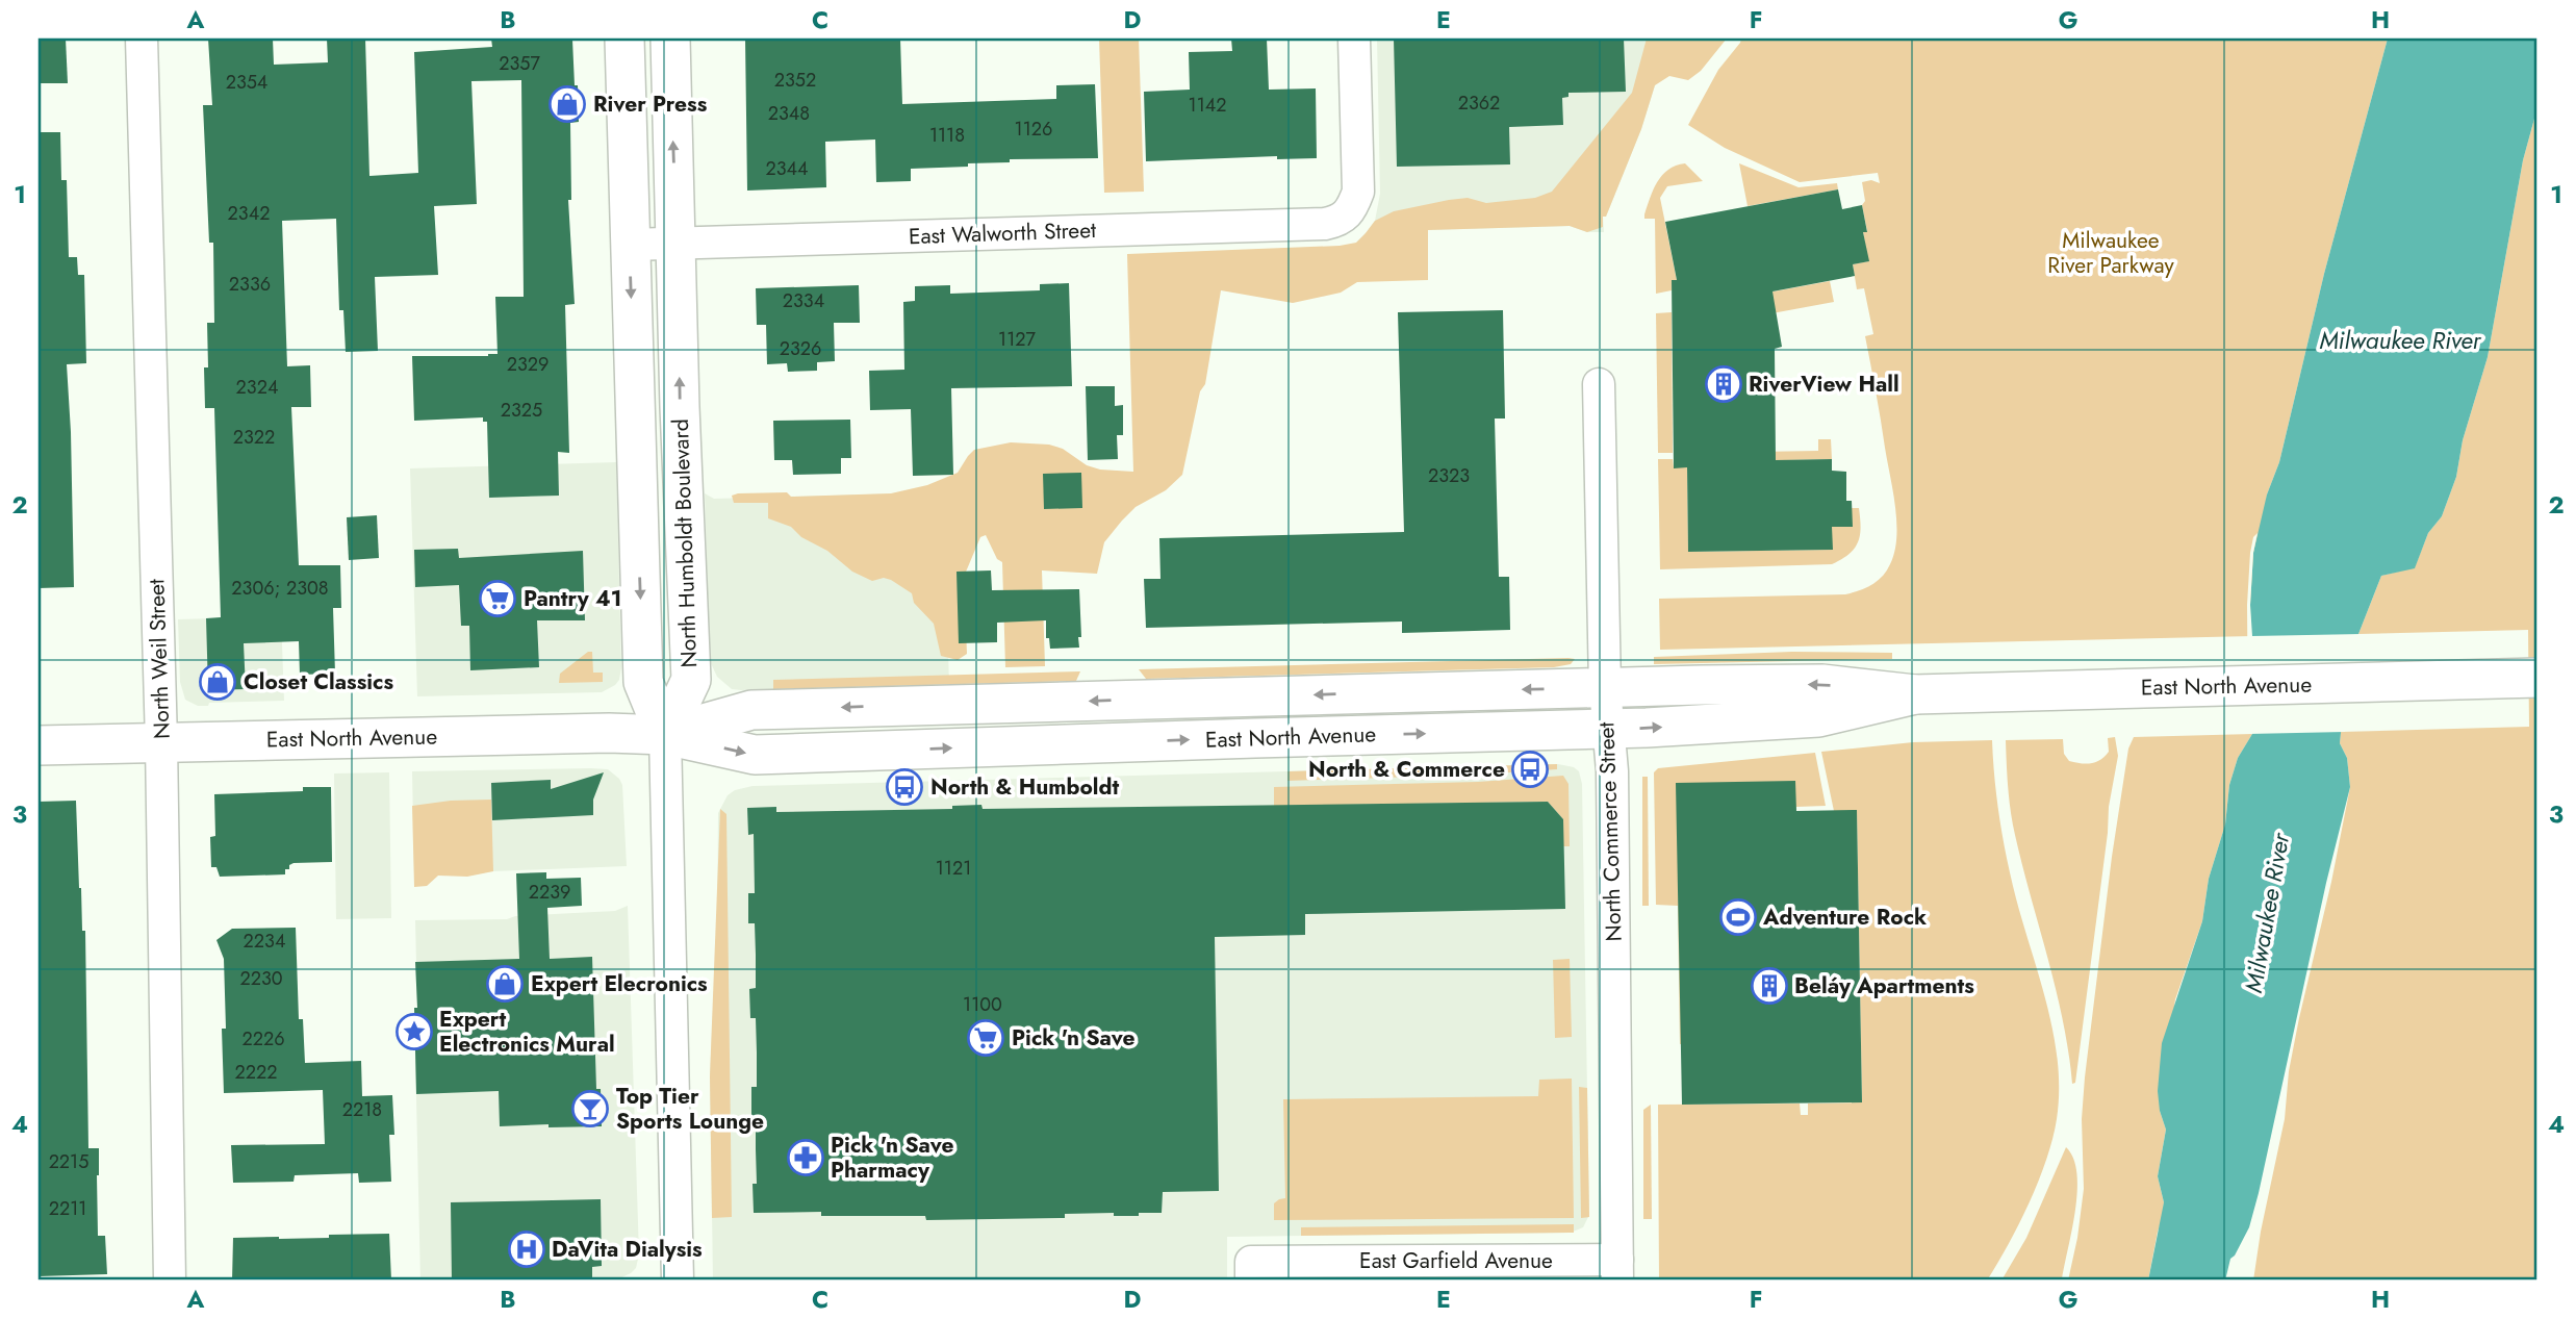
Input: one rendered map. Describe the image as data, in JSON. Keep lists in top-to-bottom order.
{
  "streets": {
    "main road": ["North Humboldt Boulevard", "East North Avenue"],
    "street": [
      "East Walworth Street",
      "North Weil Street",
      "North Commerce Street",
      "East Garfield Avenue"
    ]
  },
  "crossings": [
    ["East Walworth Street", "North Humboldt Boulevard"],
    ["North Humboldt Boulevard", "East North Avenue"],
    ["North Weil Street", "East North Avenue"],
    ["East North Avenue", "North Commerce Street"],
    ["North Commerce Street", "East Garfield Avenue"]
  ],
  "water": ["Milwaukee River"],
  "parks": ["Milwaukee River Parkway"],
  "places": {
    "shop": ["River Press", "Closet Classics", "Expert Elecronics"],
    "building": ["RiverView Hall", "Beláy Apartments"],
    "supermarket": ["Pantry 41", "Pick 'n Save"],
    "bus stop": ["North & Commerce", "North & Humboldt"],
    "sports": ["Adventure Rock"],
    "place": ["Expert Electronics Mural"],
    "bar": ["Top Tier Sports Lounge"],
    "pharmacy": ["Pick 'n Save Pharmacy"],
    "hospital": ["DaVita Dialysis"]
  },
  "house_numbers": [
    "2357",
    "2352",
    "2354",
    "2362",
    "1142",
    "2348",
    "1126",
    "1118",
    "2344",
    "2342",
    "2336",
    "2334",
    "1127",
    "2326",
    "2329",
    "2324",
    "2325",
    "2322",
    "2323",
    "2306; 2308",
    "1121",
    "2239",
    "2234",
    "2230",
    "1100",
    "2226",
    "2222",
    "2218",
    "2215",
    "2211"
  ],
  "grid": {
    "columns": [
      "A",
      "B",
      "C",
      "D",
      "E",
      "F",
      "G",
      "H"
    ],
    "rows": [
      "1",
      "2",
      "3",
      "4"
    ]
  }
}
